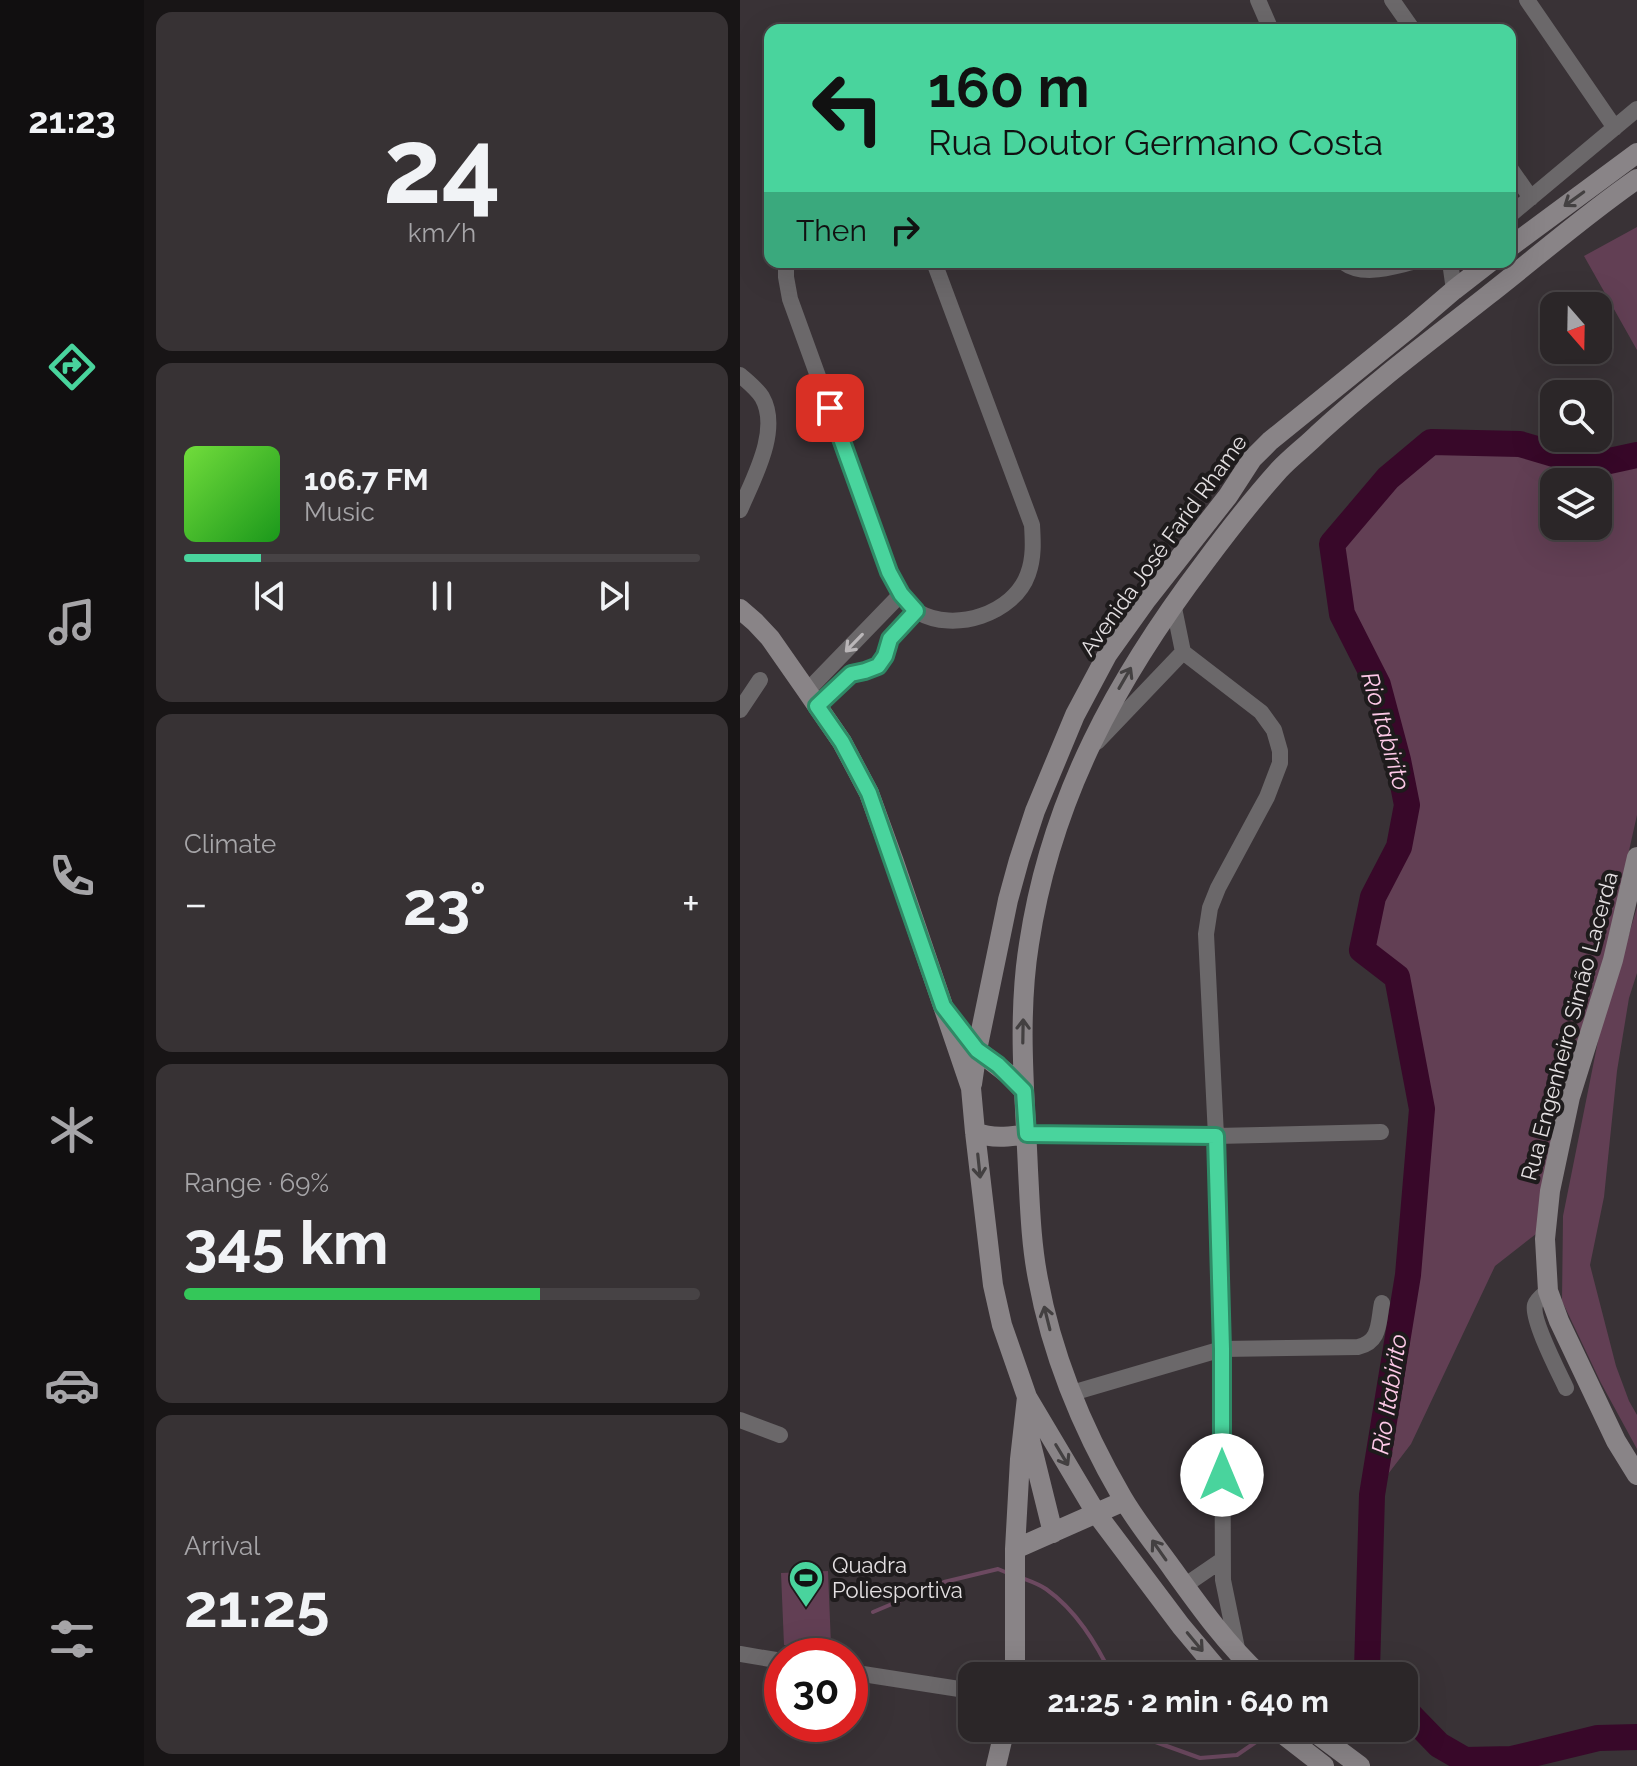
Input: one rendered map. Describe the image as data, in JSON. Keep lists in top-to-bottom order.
{
  "streets": {
    "street": ["Avenida José Farid Rhame", "Rua Engenheiro Simão Lacerda"]
  },
  "water": ["Rio Itabirito"],
  "places": {
    "sports": ["Quadra Poliesportiva"]
  },
  "north": "bottom",
  "page": {
    "tabs": "21:23",
    "tile": [
      ["24", "km/h"],
      "Climate",
      ["Range · 69%", "345 km"],
      ["Arrival", "21:25"]
    ],
    "turn": ["160 m", "Rua Doutor Germano Costa"],
    "then": "Then",
    "song": ["106.7 FM", "Music"],
    "heat": ["−", "23°", "+"],
    "limit": "30",
    "trip": "21:25 · 2 min · 640 m"
  }
}
